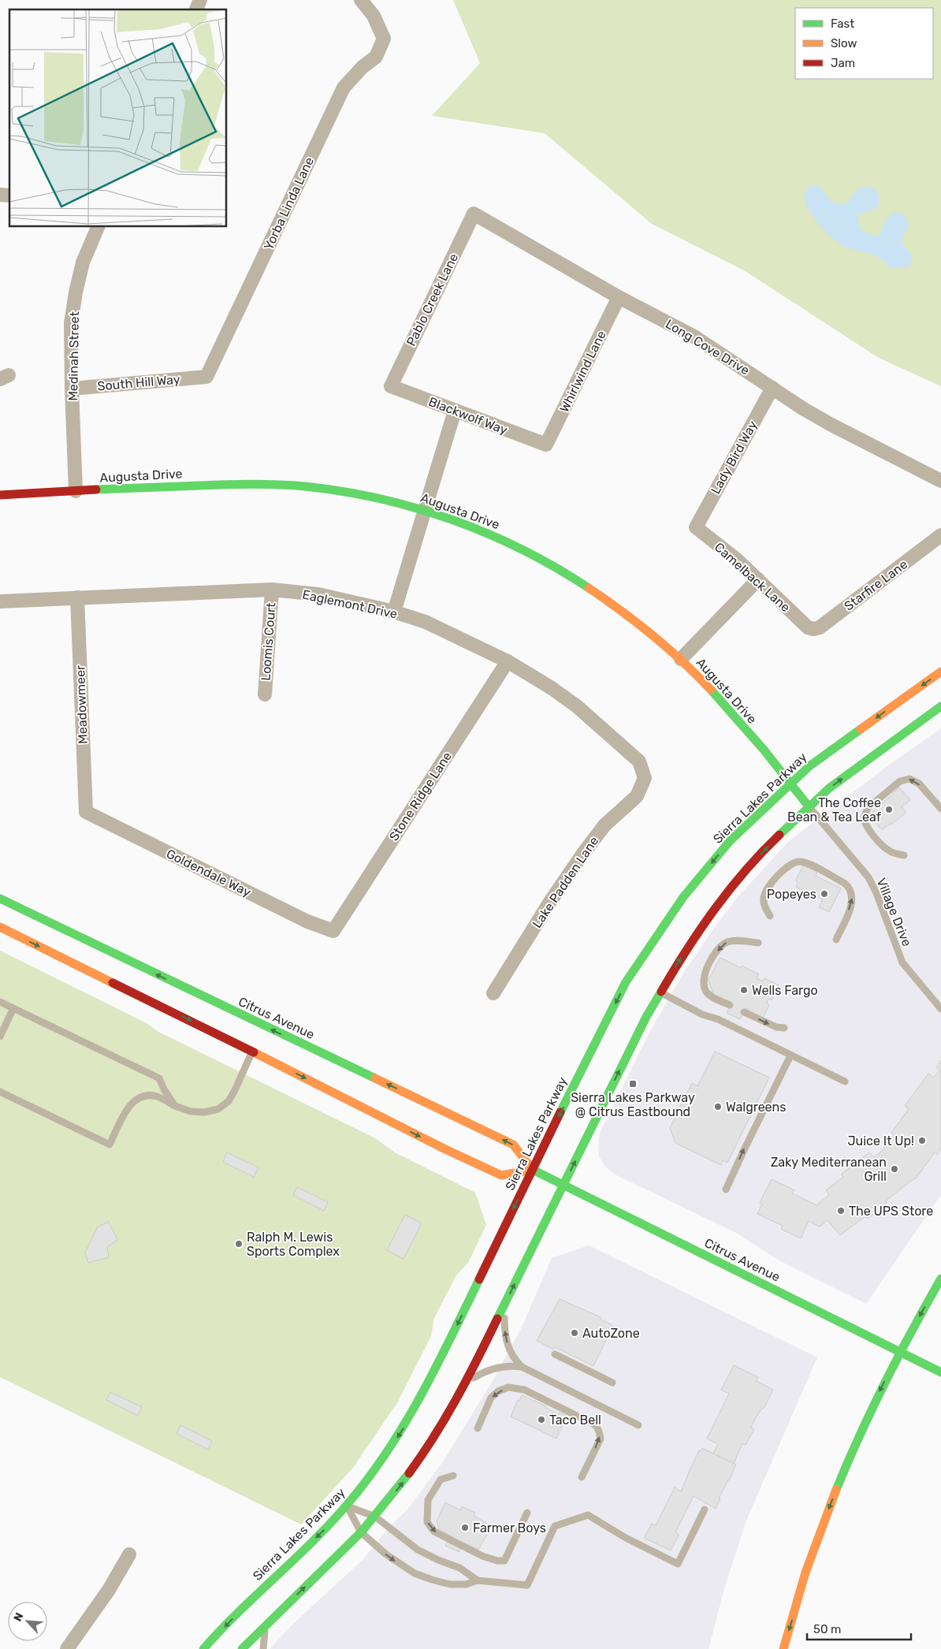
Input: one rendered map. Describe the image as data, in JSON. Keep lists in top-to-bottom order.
{
  "streets": {
    "main road": ["Augusta Drive", "Sierra Lakes Parkway", "Citrus Avenue"],
    "street": [
      "Yorba Linda Lane",
      "Pablo Creek Lane",
      "Long Cove Drive",
      "Medinah Street",
      "Whirlwind Lane",
      "South Hill Way",
      "Blackwolf Way",
      "Lady Bird Way",
      "Camelback Lane",
      "Starfire Lane",
      "Eaglemont Drive",
      "Loomis Court",
      "Meadowmeer",
      "Stone Ridge Lane",
      "Goldendale Way",
      "Lake Padden Lane"
    ],
    "lane": ["Village Drive"]
  },
  "crossings": [
    ["Yorba Linda Lane", "South Hill Way"],
    ["Pablo Creek Lane", "Long Cove Drive"],
    ["Pablo Creek Lane", "Blackwolf Way"],
    ["Long Cove Drive", "Whirlwind Lane"],
    ["Long Cove Drive", "Lady Bird Way"],
    ["Medinah Street", "South Hill Way"],
    ["Medinah Street", "Augusta Drive"],
    ["Whirlwind Lane", "Blackwolf Way"],
    ["Lady Bird Way", "Camelback Lane"],
    ["Augusta Drive", "Sierra Lakes Parkway"],
    ["Augusta Drive", "Village Drive"],
    ["Camelback Lane", "Starfire Lane"],
    ["Eaglemont Drive", "Loomis Court"],
    ["Eaglemont Drive", "Meadowmeer"],
    ["Eaglemont Drive", "Stone Ridge Lane"],
    ["Eaglemont Drive", "Lake Padden Lane"],
    ["Meadowmeer", "Goldendale Way"],
    ["Stone Ridge Lane", "Goldendale Way"],
    ["Sierra Lakes Parkway", "Citrus Avenue"]
  ],
  "places": {
    "other": [
      "The Coffee Bean & Tea Leaf",
      "Popeyes",
      "Wells Fargo",
      "Walgreens",
      "Juice It Up!",
      "Zaky Mediterranean Grill",
      "The UPS Store",
      "Ralph M. Lewis Sports Complex",
      "AutoZone",
      "Taco Bell",
      "Farmer Boys"
    ],
    "transit": ["Sierra Lakes Parkway @ Citrus Eastbound"]
  },
  "legend": ["Fast", "Slow", "Jam"],
  "scale_bar": "50 m",
  "north": "top left"
}
